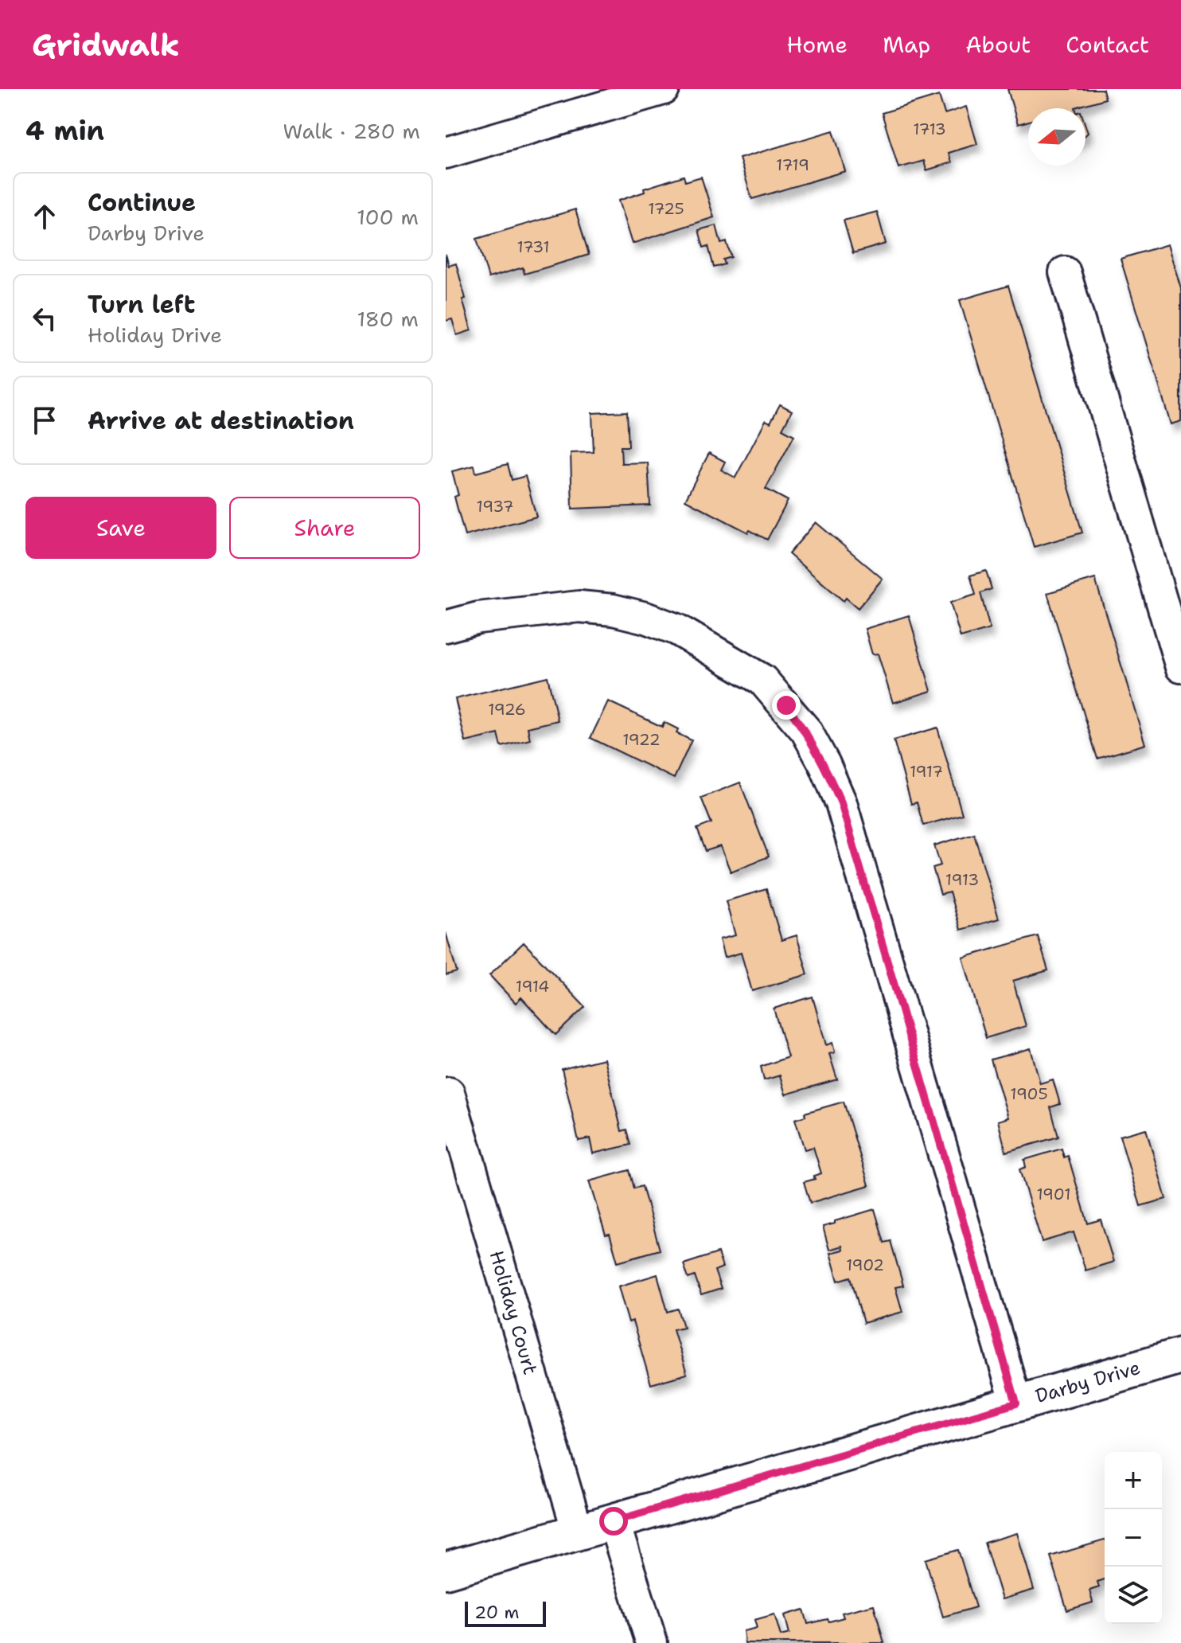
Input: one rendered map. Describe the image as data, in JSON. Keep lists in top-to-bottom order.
{
  "streets": {
    "main road": ["Darby Drive"],
    "street": ["Holiday Court"]
  },
  "crossings": [
    ["Holiday Court", "Darby Drive"]
  ],
  "house_numbers": [
    "1713",
    "1719",
    "1725",
    "1731",
    "1937",
    "1926",
    "1922",
    "1917",
    "1913",
    "1914",
    "1905",
    "1901",
    "1902"
  ],
  "scale_bar": "20 m",
  "north": "left",
  "page": {
    "header": "Gridwalk",
    "nav": [
      "Home",
      "Map",
      "About",
      "Contact"
    ],
    "heading": ["4 min", "Walk · 280 m"],
    "list": [
      ["Continue", "Darby Drive", "100 m"],
      ["Turn left", "Holiday Drive", "180 m"],
      "Arrive at destination"
    ],
    "buttons": ["Save", "Share"],
    "map_buttons": ["+", "−"],
    "scale": "20 m"
  }
}
